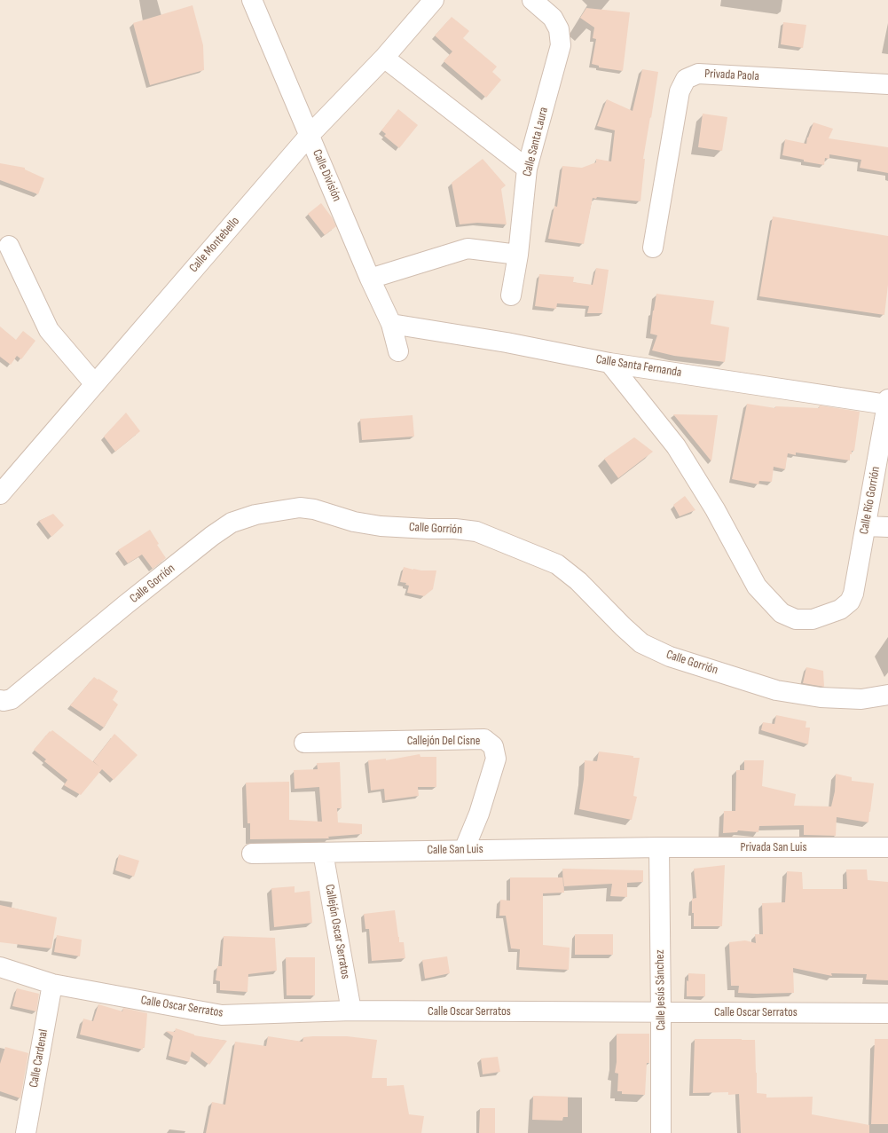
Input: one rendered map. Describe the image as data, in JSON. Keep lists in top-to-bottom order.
{
  "streets": {
    "street": [
      "Privada Paola",
      "Calle Santa Laura",
      "Calle División",
      "Calle Montebello",
      "Calle Santa Fernanda",
      "Calle Río Gorrión",
      "Calle Gorrión",
      "Callejón Del Cisne",
      "Privada San Luis",
      "Calle San Luis",
      "Callejón Oscar Serratos",
      "Calle Jesús Sánchez",
      "Calle Oscar Serratos",
      "Calle Cardenal"
    ]
  },
  "crossings": [
    ["Calle División", "Calle Montebello"],
    ["Calle División", "Calle Santa Fernanda"],
    ["Calle Santa Fernanda", "Calle Río Gorrión"],
    ["Callejón Del Cisne", "Calle San Luis"],
    ["Privada San Luis", "Calle San Luis"],
    ["Privada San Luis", "Calle Jesús Sánchez"],
    ["Calle San Luis", "Callejón Oscar Serratos"],
    ["Calle San Luis", "Calle Jesús Sánchez"],
    ["Callejón Oscar Serratos", "Calle Oscar Serratos"],
    ["Calle Jesús Sánchez", "Calle Oscar Serratos"],
    ["Calle Oscar Serratos", "Calle Cardenal"]
  ]
}
